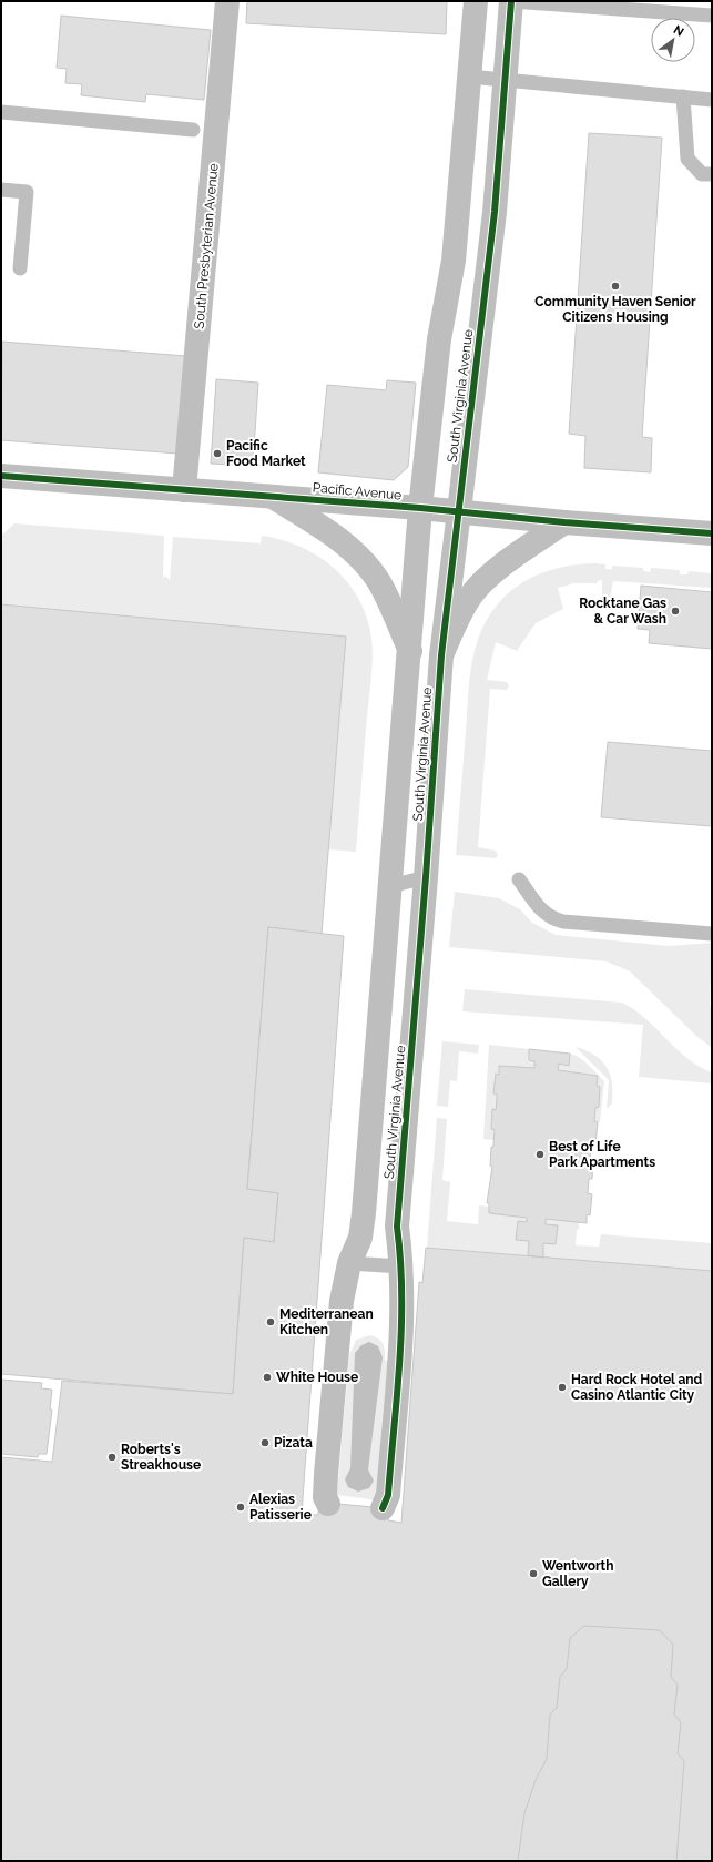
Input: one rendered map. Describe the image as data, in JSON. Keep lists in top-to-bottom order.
{
  "streets": {
    "street": ["South Presbyterian Avenue", "South Virginia Avenue", "Pacific Avenue"]
  },
  "crossings": [
    ["South Presbyterian Avenue", "Pacific Avenue"],
    ["South Virginia Avenue", "Pacific Avenue"]
  ],
  "places": [
    "Community Haven Senior Citizens Housing",
    "Pacific Food Market",
    "Rocktane Gas & Car Wash",
    "Best of Life Park Apartments",
    "Mediterranean Kitchen",
    "White House",
    "Hard Rock Hotel and Casino Atlantic City",
    "Pizata",
    "Roberts's Streakhouse",
    "Alexias Patisserie",
    "Wentworth Gallery"
  ],
  "north": "top right"
}
